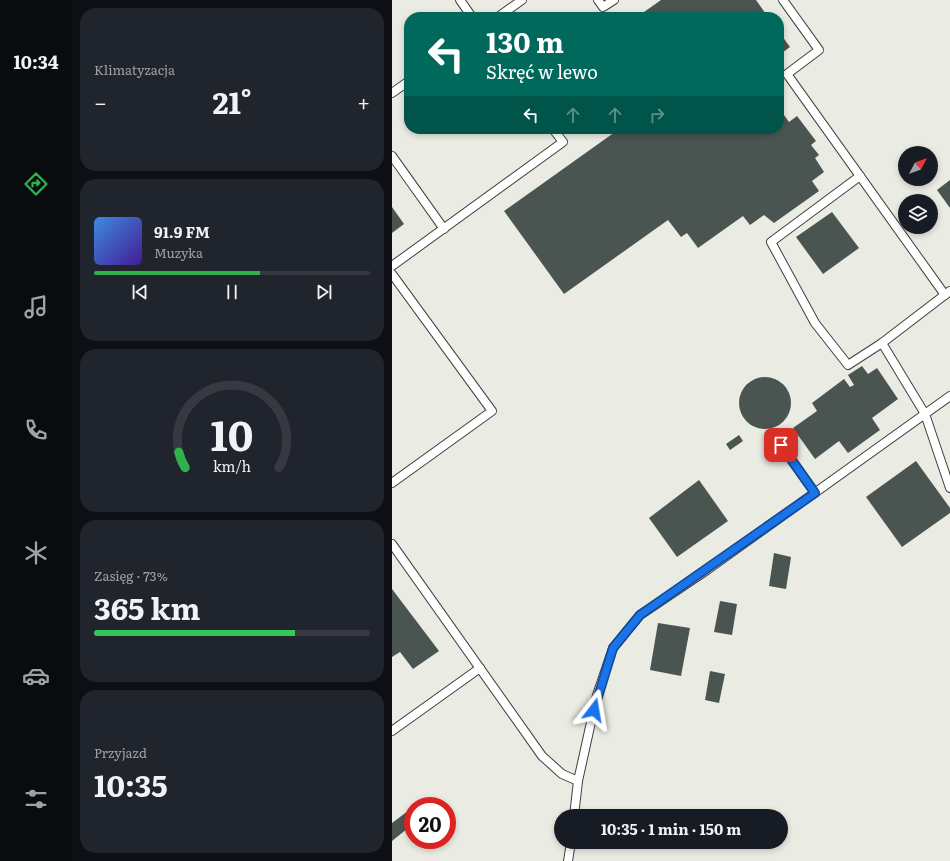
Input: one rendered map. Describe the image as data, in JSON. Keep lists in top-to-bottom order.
{
  "north": "top right",
  "page": {
    "tabs": "10:34",
    "tile": [
      "Klimatyzacja",
      ["Zasięg · 73%", "365 km"],
      ["Przyjazd", "10:35"]
    ],
    "turn": ["130 m", "Skręć w lewo"],
    "heat": ["−", "21°", "+"],
    "song": ["91.9 FM", "Muzyka"],
    "limit": "20",
    "trip": "10:35 · 1 min · 150 m",
    "gauge": ["10", "km/h"]
  }
}
